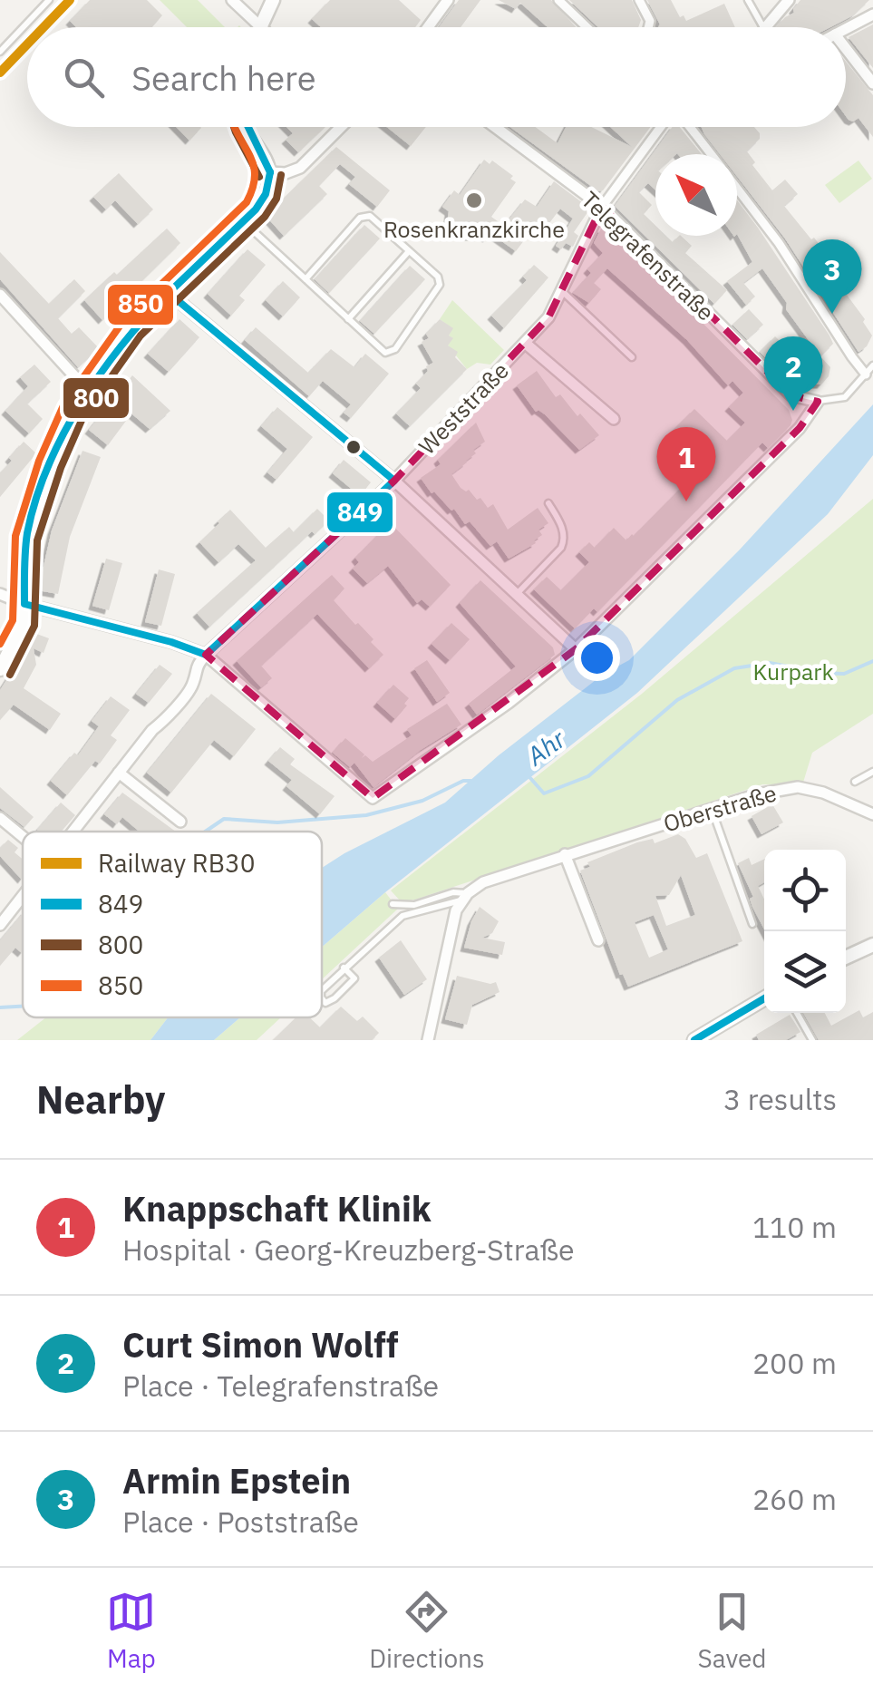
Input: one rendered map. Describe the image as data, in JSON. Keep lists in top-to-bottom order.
{
  "streets": {
    "street": ["Telegrafenstraße", "Weststraße", "Oberstraße"]
  },
  "crossings": [
    ["Telegrafenstraße", "Weststraße"]
  ],
  "water": ["Ahr"],
  "parks": ["Kurpark"],
  "places": ["Rosenkranzkirche"],
  "lines": [
    "rail line RB30",
    "transit line 849",
    "transit line 800",
    "transit line 850"
  ],
  "legend": [
    "Railway RB30",
    "849",
    "800",
    "850"
  ],
  "north": "top left",
  "page": {
    "search": "Search here",
    "pins": ["3", "2", "1"],
    "heading": ["Nearby", "3 results"],
    "list": [
      {
        "mark": "1",
        "name": "Knappschaft Klinik",
        "note": "Hospital · Georg-Kreuzberg-Straße",
        "value": "110 m"
      },
      {
        "mark": "2",
        "name": "Curt Simon Wolff",
        "note": "Place · Telegrafenstraße",
        "value": "200 m"
      },
      {
        "mark": "3",
        "name": "Armin Epstein",
        "note": "Place · Poststraße",
        "value": "260 m"
      }
    ],
    "nav": ["Map", "Directions", "Saved"]
  }
}
